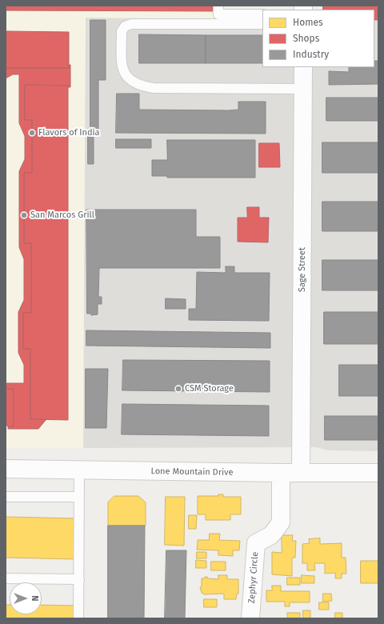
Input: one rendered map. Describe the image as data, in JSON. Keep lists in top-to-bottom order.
{
  "streets": {
    "street": ["Sage Street", "Lone Mountain Drive", "Zephyr Circle"]
  },
  "crossings": [
    ["Sage Street", "Lone Mountain Drive"],
    ["Lone Mountain Drive", "Zephyr Circle"]
  ],
  "places": ["Flavors of India", "San Marcos Grill", "CSM Storage"],
  "legend": ["Homes", "Shops", "Industry"],
  "north": "right"
}
